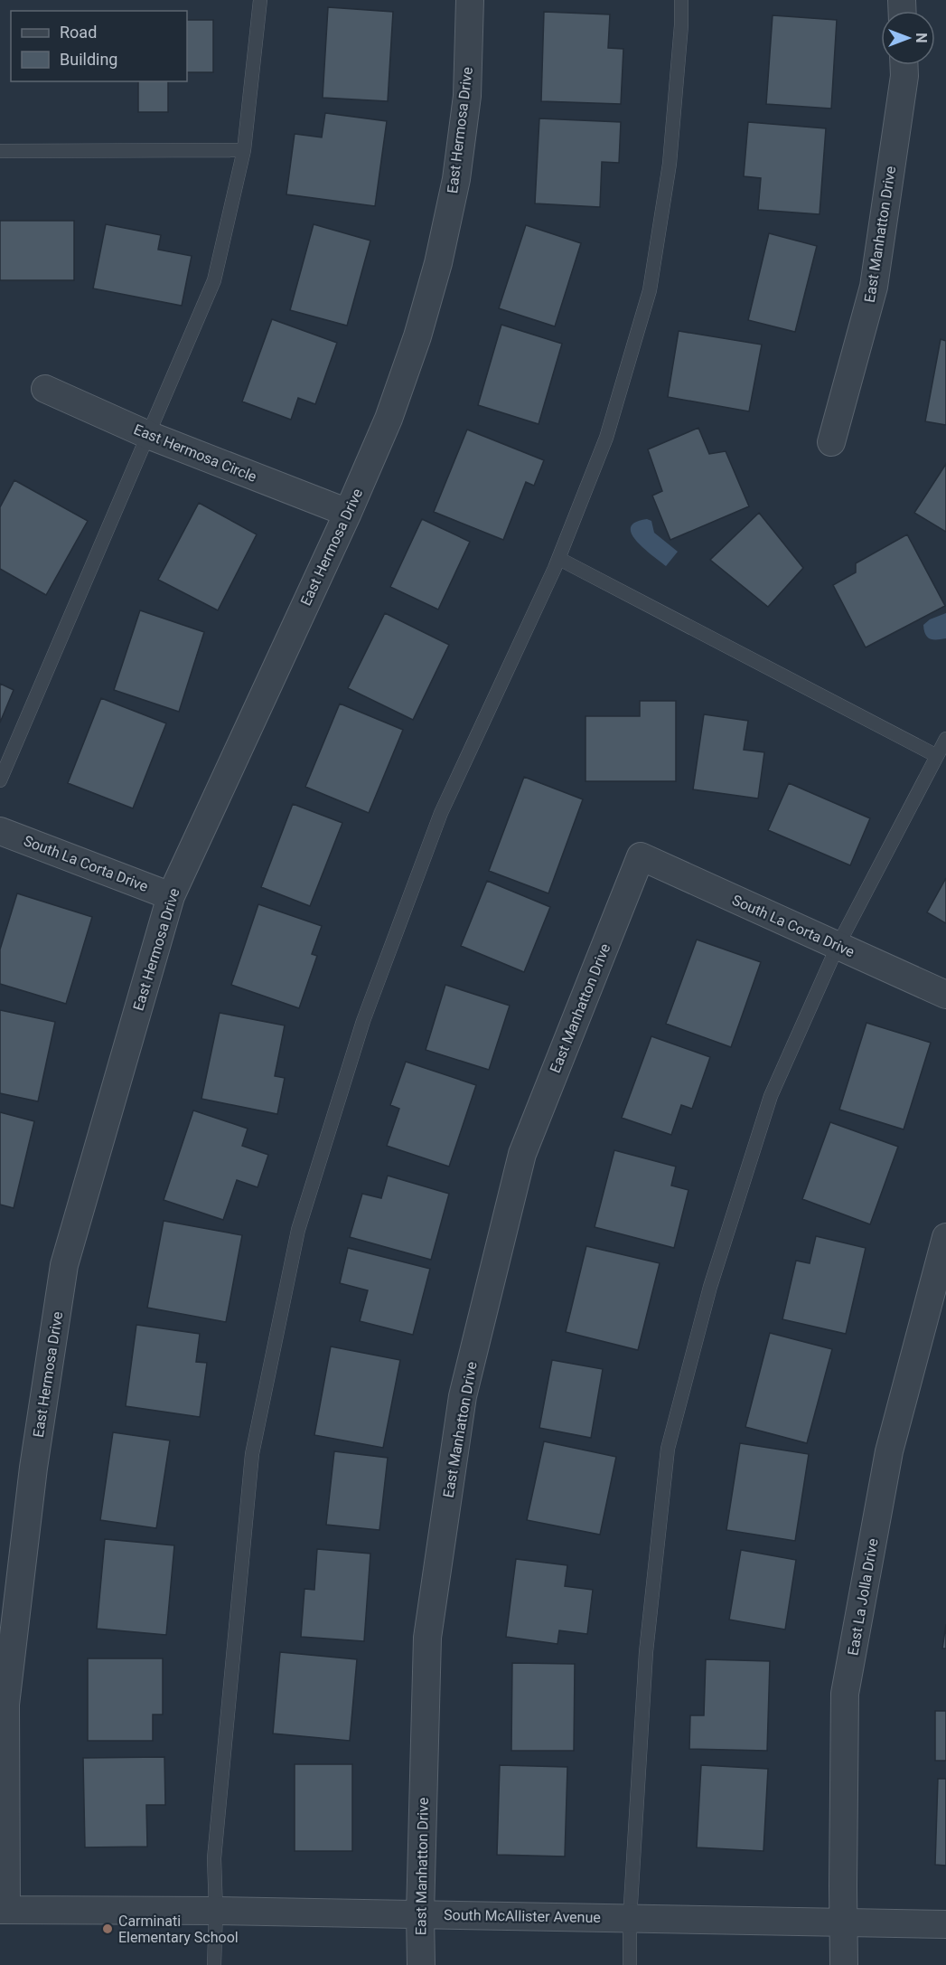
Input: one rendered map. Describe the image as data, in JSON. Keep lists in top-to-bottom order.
{
  "streets": {
    "street": [
      "East Hermosa Drive",
      "East Manhatton Drive",
      "East Hermosa Circle",
      "South La Corta Drive",
      "East La Jolla Drive",
      "South McAllister Avenue"
    ]
  },
  "crossings": [
    ["East Hermosa Drive", "East Hermosa Circle"],
    ["East Hermosa Drive", "South La Corta Drive"],
    ["East Hermosa Drive", "South McAllister Avenue"],
    ["East Manhatton Drive", "South La Corta Drive"],
    ["East Manhatton Drive", "South McAllister Avenue"],
    ["East La Jolla Drive", "South McAllister Avenue"]
  ],
  "places": ["Carminati Elementary School"],
  "legend": ["Road", "Building"],
  "north": "right"
}
